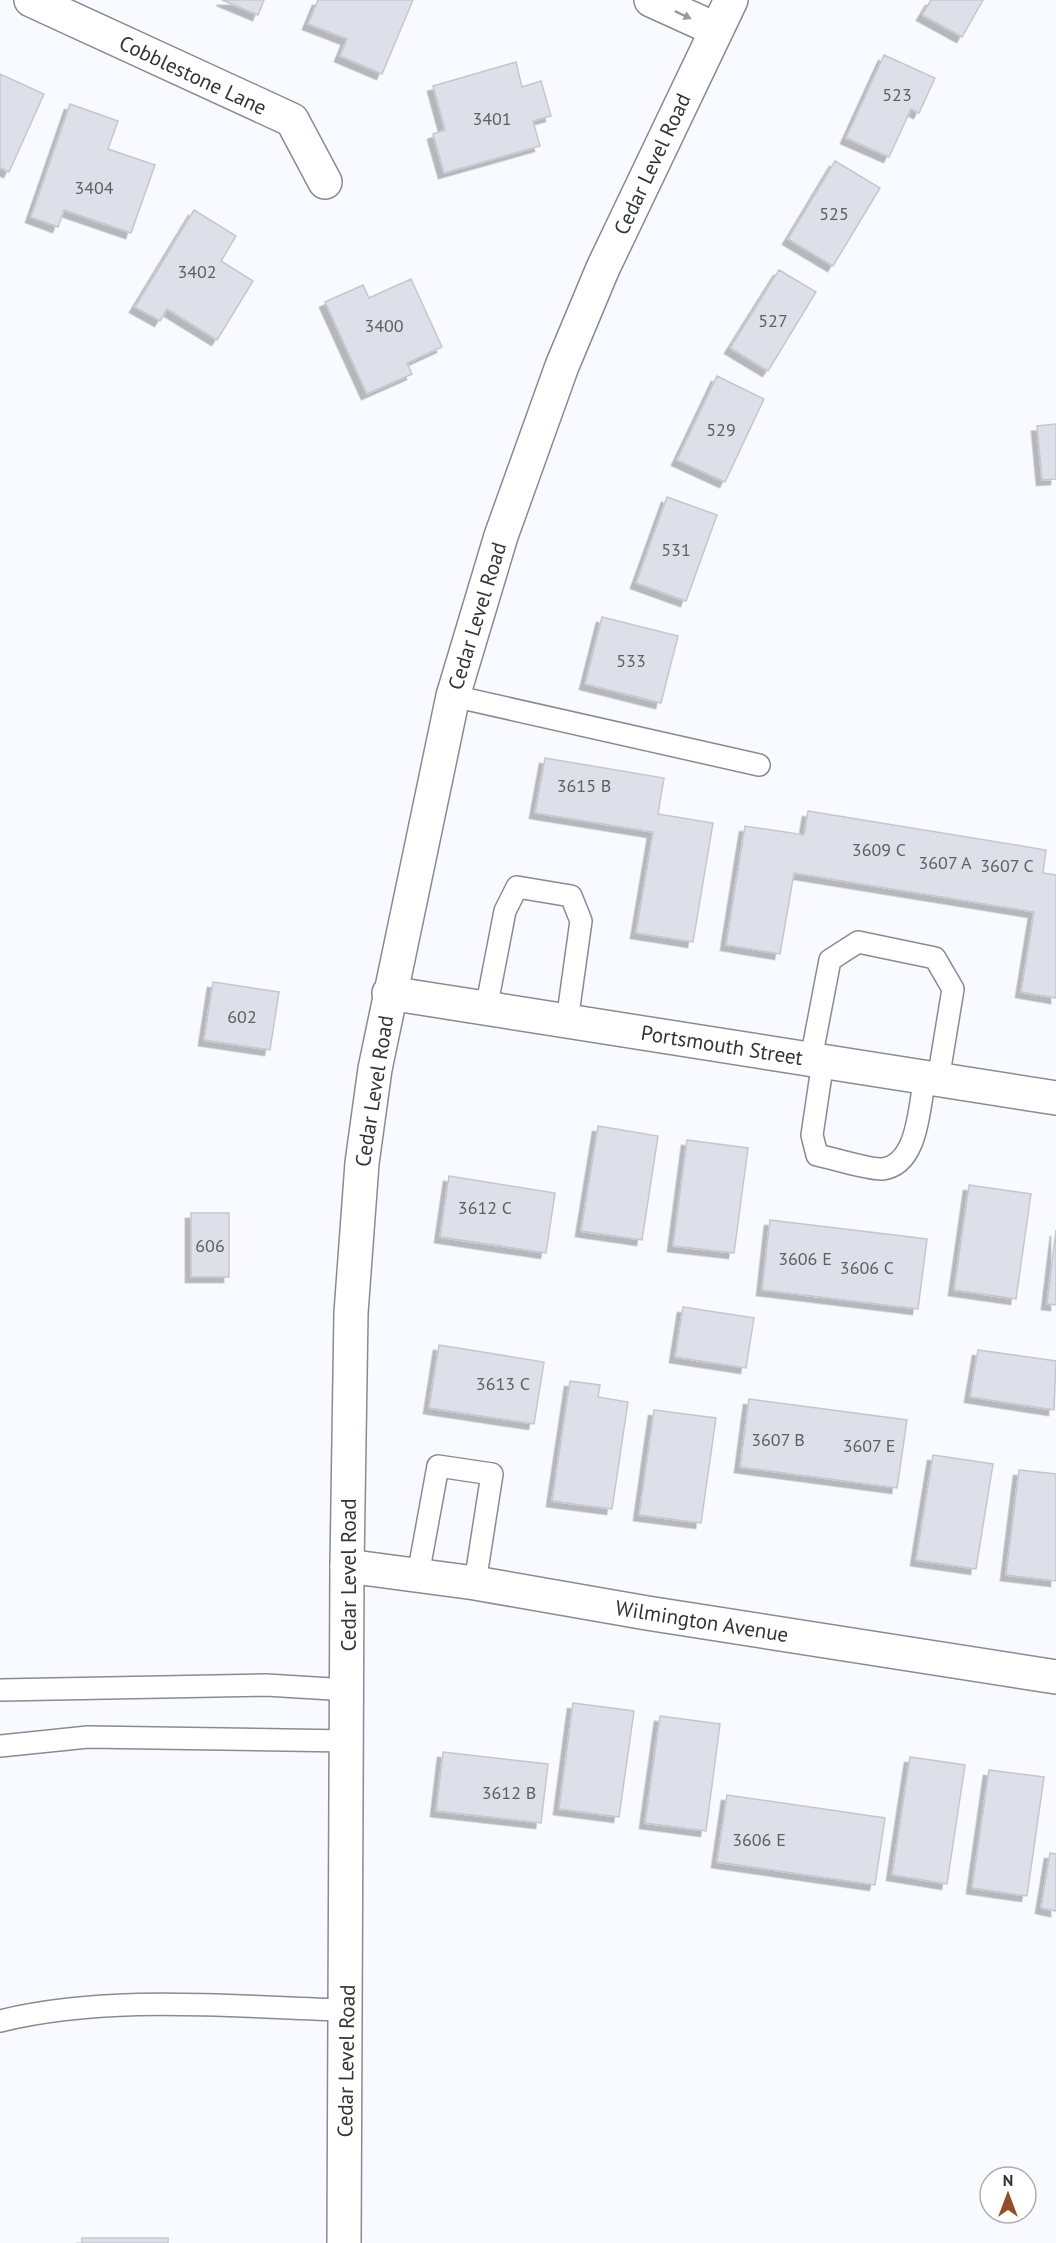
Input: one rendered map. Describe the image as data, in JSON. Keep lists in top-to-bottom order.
{
  "streets": {
    "main road": [
      "Cobblestone Lane",
      "Cedar Level Road",
      "Portsmouth Street",
      "Wilmington Avenue"
    ]
  },
  "crossings": [
    ["Cedar Level Road", "Portsmouth Street"],
    ["Cedar Level Road", "Wilmington Avenue"]
  ],
  "house_numbers": [
    "523",
    "3401",
    "3404",
    "525",
    "3402",
    "527",
    "3400",
    "529",
    "531",
    "533",
    "3615 B",
    "3609 C",
    "3607 A",
    "3607 C",
    "602",
    "3612 C",
    "606",
    "3606 E",
    "3606 C",
    "3613 C",
    "3607 B",
    "3607 E",
    "3612 B",
    "3606 E"
  ],
  "north": "top"
}
